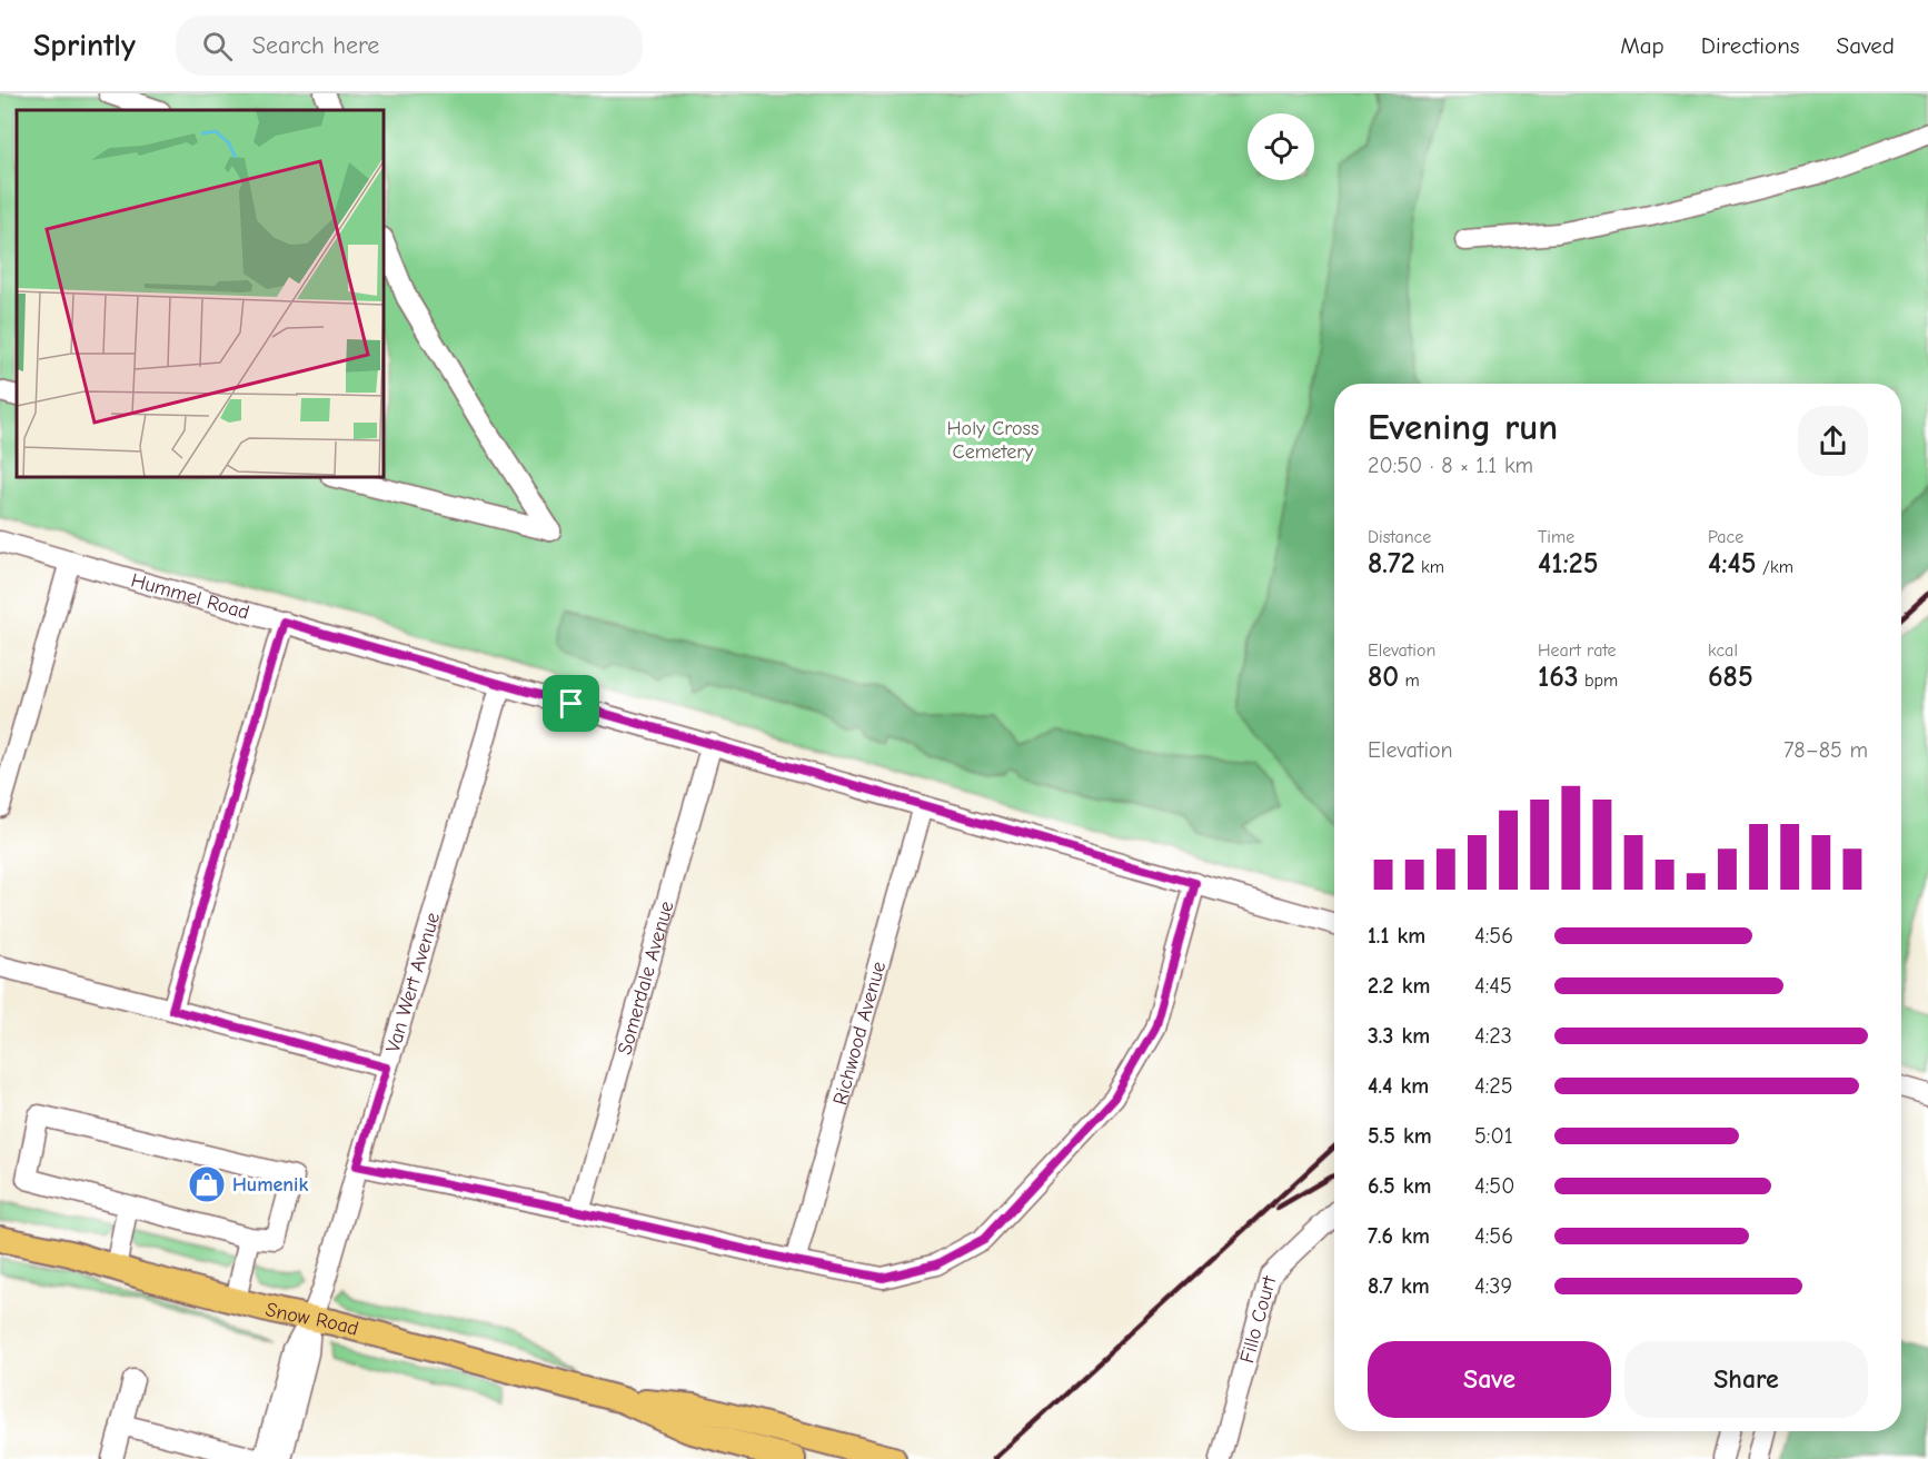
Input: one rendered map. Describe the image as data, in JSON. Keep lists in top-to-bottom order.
{
  "streets": {
    "main road": ["Snow Road"],
    "street": [
      "Hummel Road",
      "Somerdale Avenue",
      "Van Wert Avenue",
      "Richwood Avenue",
      "Fillo Court"
    ]
  },
  "crossings": [
    ["Hummel Road", "Somerdale Avenue"],
    ["Hummel Road", "Van Wert Avenue"],
    ["Hummel Road", "Richwood Avenue"],
    ["Van Wert Avenue", "Snow Road"]
  ],
  "parks": ["Holy Cross Cemetery"],
  "places": {
    "shop": ["Humenik"]
  },
  "page": {
    "header": "Sprintly",
    "search": "Search here",
    "nav": ["Map", "Directions", "Saved"],
    "heading": ["Evening run", "20:50 · 8 × 1.1 km"],
    "stats": [
      ["Distance", "8.72 km"],
      ["Time", "41:25"],
      ["Pace", "4:45 /km"],
      ["Elevation", "80 m"],
      ["Heart rate", "163 bpm"],
      ["kcal", "685"]
    ],
    "chart": ["Elevation", "78–85 m"],
    "list": [
      {
        "name": "1.1 km",
        "note": "4:56"
      },
      {
        "name": "2.2 km",
        "note": "4:45"
      },
      {
        "name": "3.3 km",
        "note": "4:23"
      },
      {
        "name": "4.4 km",
        "note": "4:25"
      },
      {
        "name": "5.5 km",
        "note": "5:01"
      },
      {
        "name": "6.5 km",
        "note": "4:50"
      },
      {
        "name": "7.6 km",
        "note": "4:56"
      },
      {
        "name": "8.7 km",
        "note": "4:39"
      }
    ],
    "buttons": ["Save", "Share"]
  }
}
